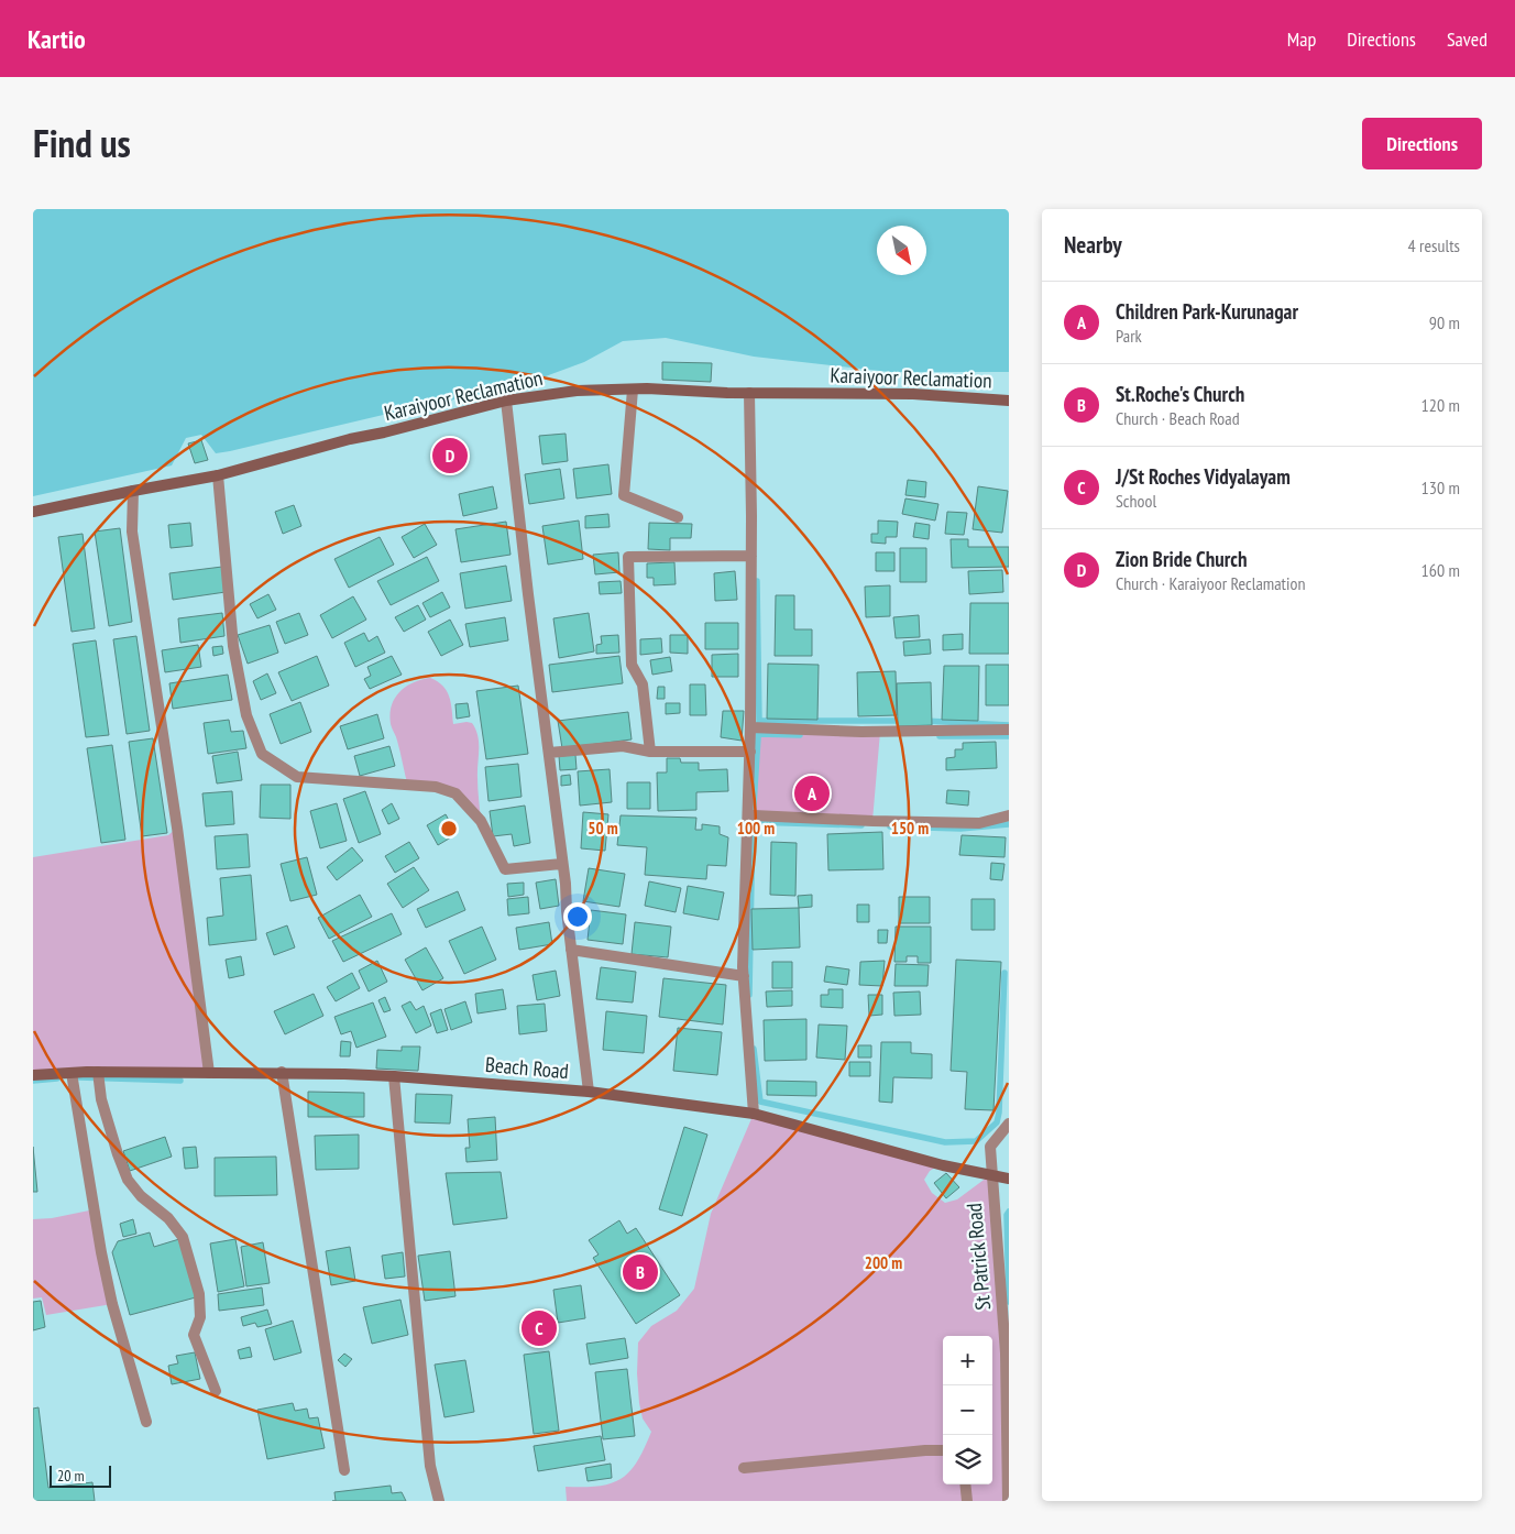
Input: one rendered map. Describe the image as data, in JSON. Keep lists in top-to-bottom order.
{
  "streets": {
    "main road": ["Karaiyoor Reclamation", "Beach Road"],
    "street": ["St Patrick Road"]
  },
  "crossings": [
    ["Beach Road", "St Patrick Road"]
  ],
  "scale_bar": "20 m",
  "north": "bottom right",
  "page": {
    "header": "Kartio",
    "nav": ["Map", "Directions", "Saved"],
    "title": "Find us",
    "buttons": "Directions",
    "heading": ["Nearby", "4 results"],
    "list": [
      {
        "mark": "A",
        "name": "Children Park-Kurunagar",
        "note": "Park",
        "value": "90 m"
      },
      {
        "mark": "B",
        "name": "St.Roche's Church",
        "note": "Church · Beach Road",
        "value": "120 m"
      },
      {
        "mark": "C",
        "name": "J/St Roches Vidyalayam",
        "note": "School",
        "value": "130 m"
      },
      {
        "mark": "D",
        "name": "Zion Bride Church",
        "note": "Church · Karaiyoor Reclamation",
        "value": "160 m"
      }
    ],
    "pins": [
      "D",
      "A",
      "B",
      "C"
    ],
    "map_buttons": ["+", "−"],
    "scale": "20 m"
  },
  "rings": [
    "50 m",
    "100 m",
    "150 m",
    "200 m"
  ]
}
